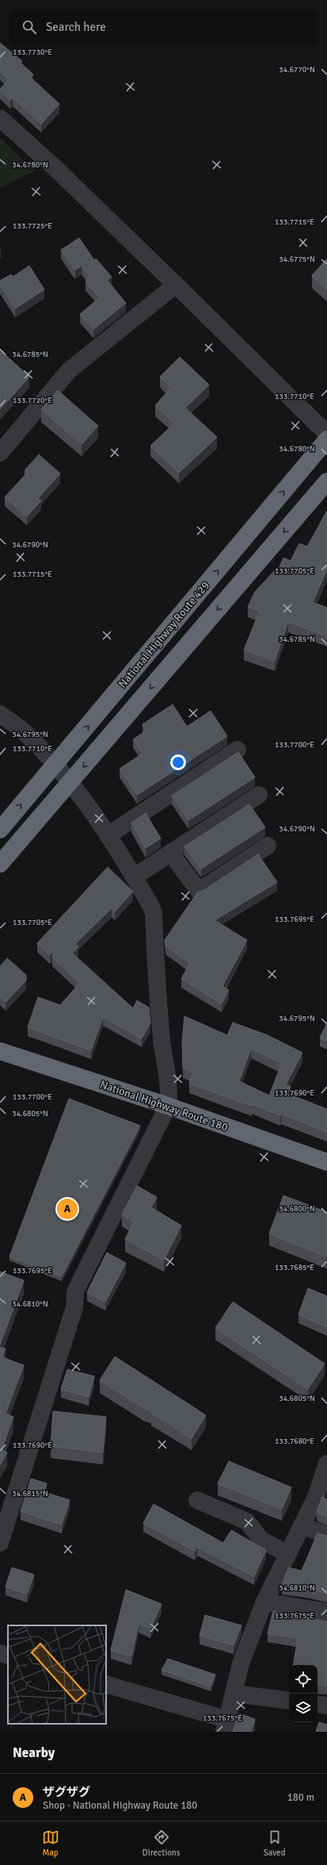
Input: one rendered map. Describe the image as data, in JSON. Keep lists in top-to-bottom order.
{
  "streets": {
    "highway": ["National Highway Route 429", "National Highway Route 180"]
  },
  "page": {
    "search": "Search here",
    "pins": "A",
    "heading": "Nearby",
    "list": [
      {
        "mark": "A",
        "name": "ザグザグ",
        "note": "Shop · National Highway Route 180",
        "value": "180 m"
      }
    ],
    "nav": ["Map", "Directions", "Saved"]
  },
  "coordinates": [
    "133.7730°E",
    "34.6770°N",
    "34.6780°N",
    "133.7715°E",
    "133.7725°E",
    "34.6775°N",
    "34.6785°N",
    "133.7710°E",
    "133.7720°E",
    "34.6790°N",
    "133.7705°E",
    "34.6795°N",
    "133.7700°E",
    "133.7695°E",
    "133.7690°E",
    "34.6805°N",
    "34.6800°N",
    "133.7685°E",
    "34.6810°N",
    "133.7680°E",
    "34.6815°N",
    "133.7675°E"
  ]
}
